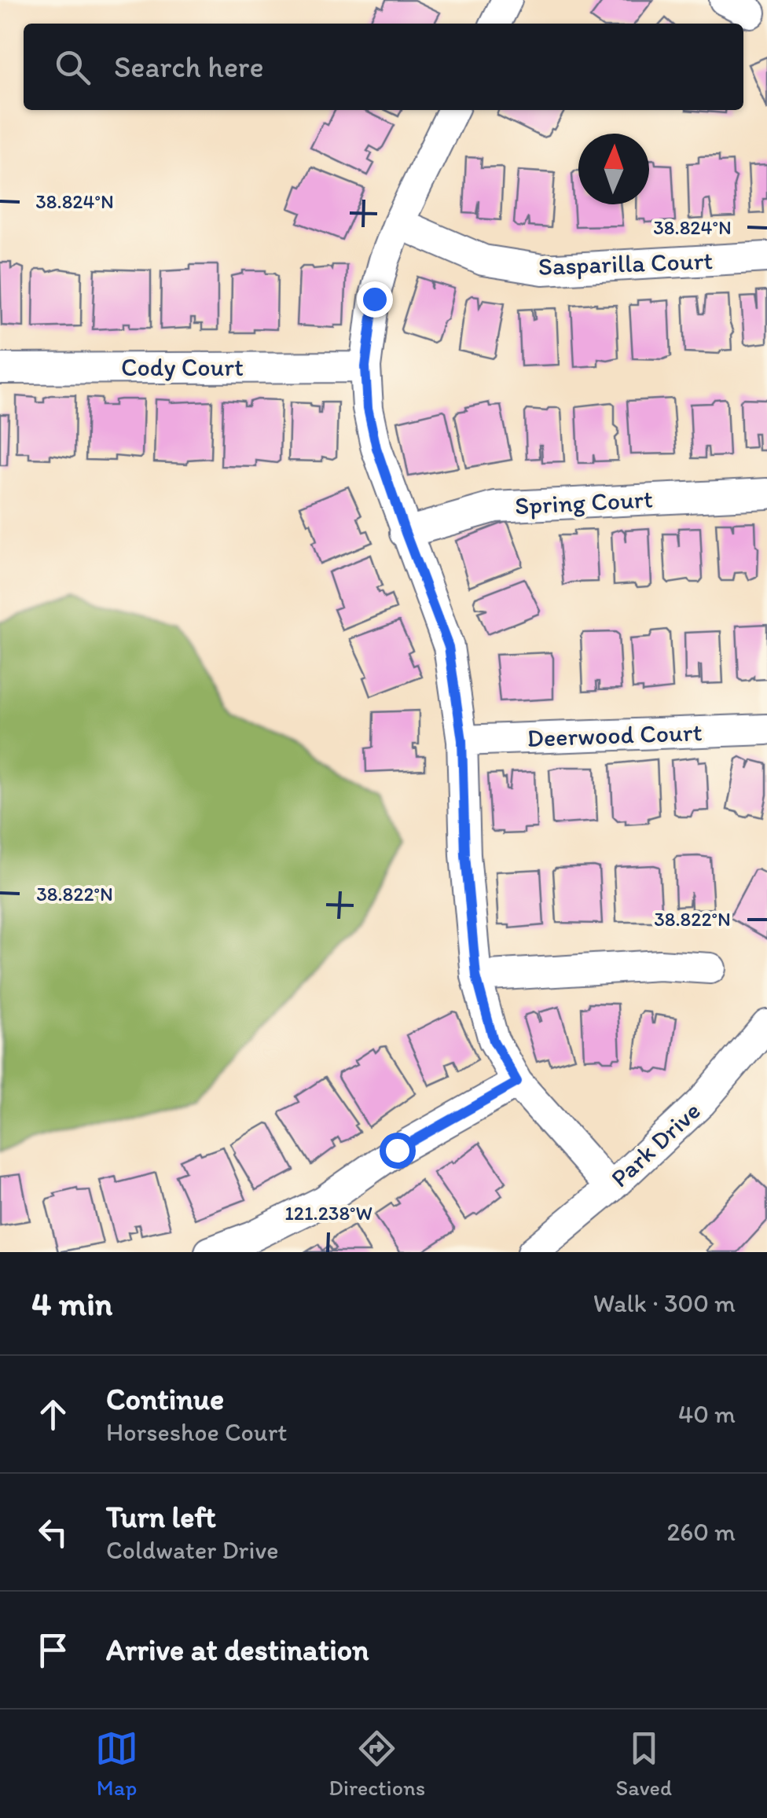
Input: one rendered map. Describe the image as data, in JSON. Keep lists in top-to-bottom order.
{
  "streets": {
    "street": [
      "Sasparilla Court",
      "Cody Court",
      "Spring Court",
      "Deerwood Court",
      "Park Drive"
    ]
  },
  "north": "top",
  "page": {
    "search": "Search here",
    "heading": ["4 min", "Walk · 300 m"],
    "list": [
      ["Continue", "Horseshoe Court", "40 m"],
      ["Turn left", "Coldwater Drive", "260 m"],
      "Arrive at destination"
    ],
    "nav": ["Map", "Directions", "Saved"]
  },
  "coordinates": ["38.824°N", "38.822°N", "121.238°W"]
}
